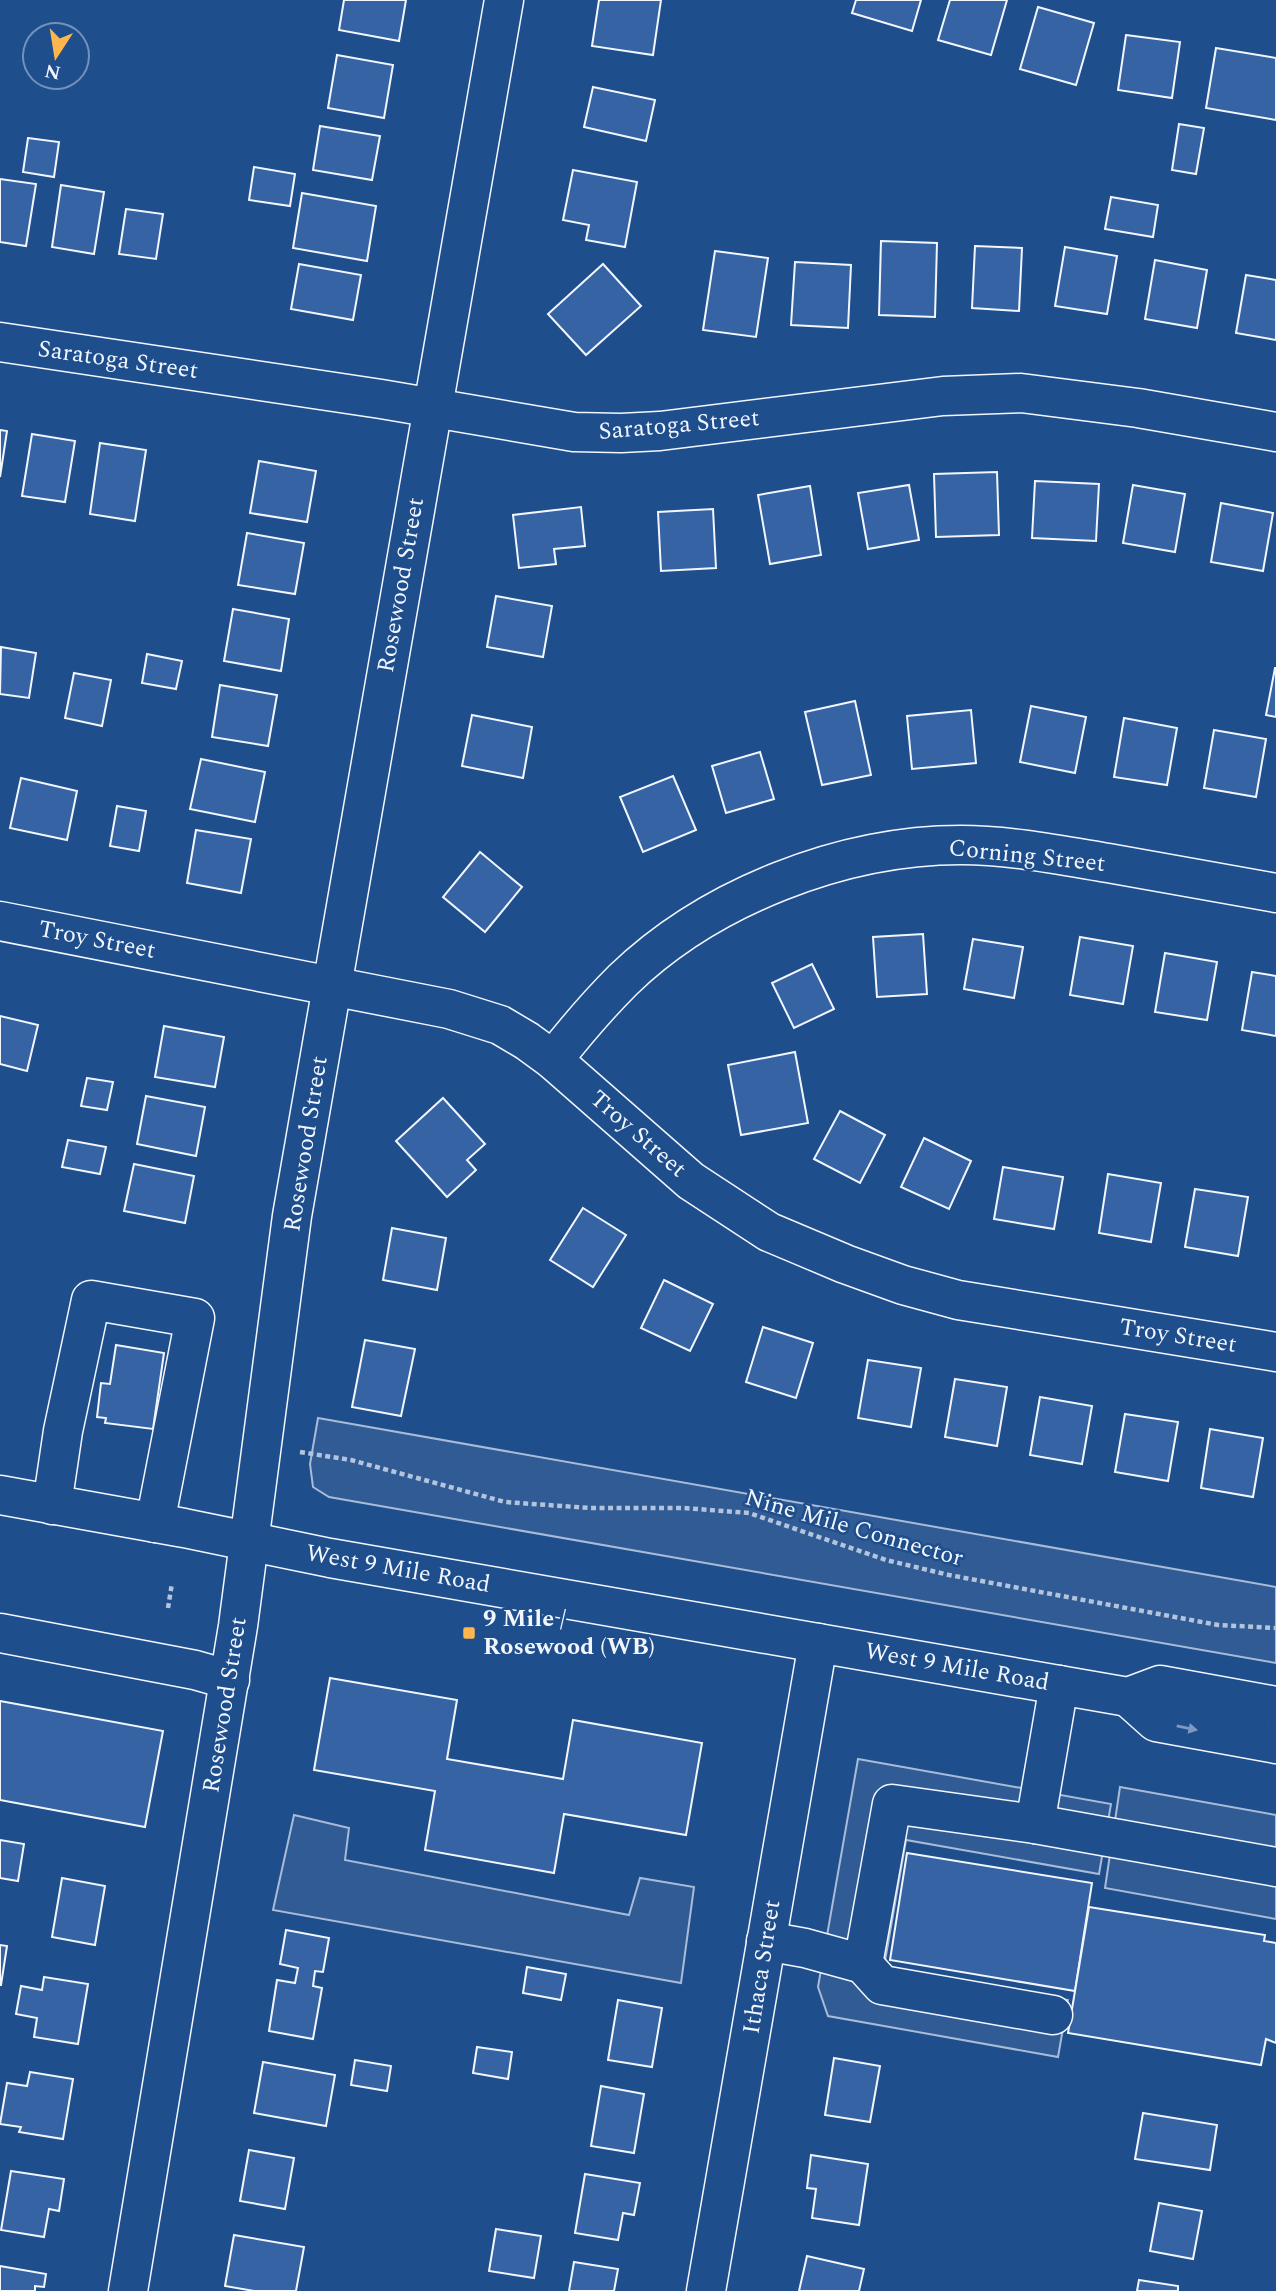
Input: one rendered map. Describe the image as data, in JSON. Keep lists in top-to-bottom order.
{
  "streets": {
    "street": [
      "Saratoga Street",
      "Rosewood Street",
      "Corning Street",
      "Troy Street",
      "West 9 Mile Road",
      "Ithaca Street"
    ],
    "path": ["Nine Mile Connector"]
  },
  "crossings": [
    ["Saratoga Street", "Rosewood Street"],
    ["Rosewood Street", "Troy Street"],
    ["Rosewood Street", "West 9 Mile Road"],
    ["Corning Street", "Troy Street"],
    ["West 9 Mile Road", "Ithaca Street"]
  ],
  "places": {
    "transit": ["9 Mile / Rosewood (WB)"]
  },
  "north": "bottom"
}
